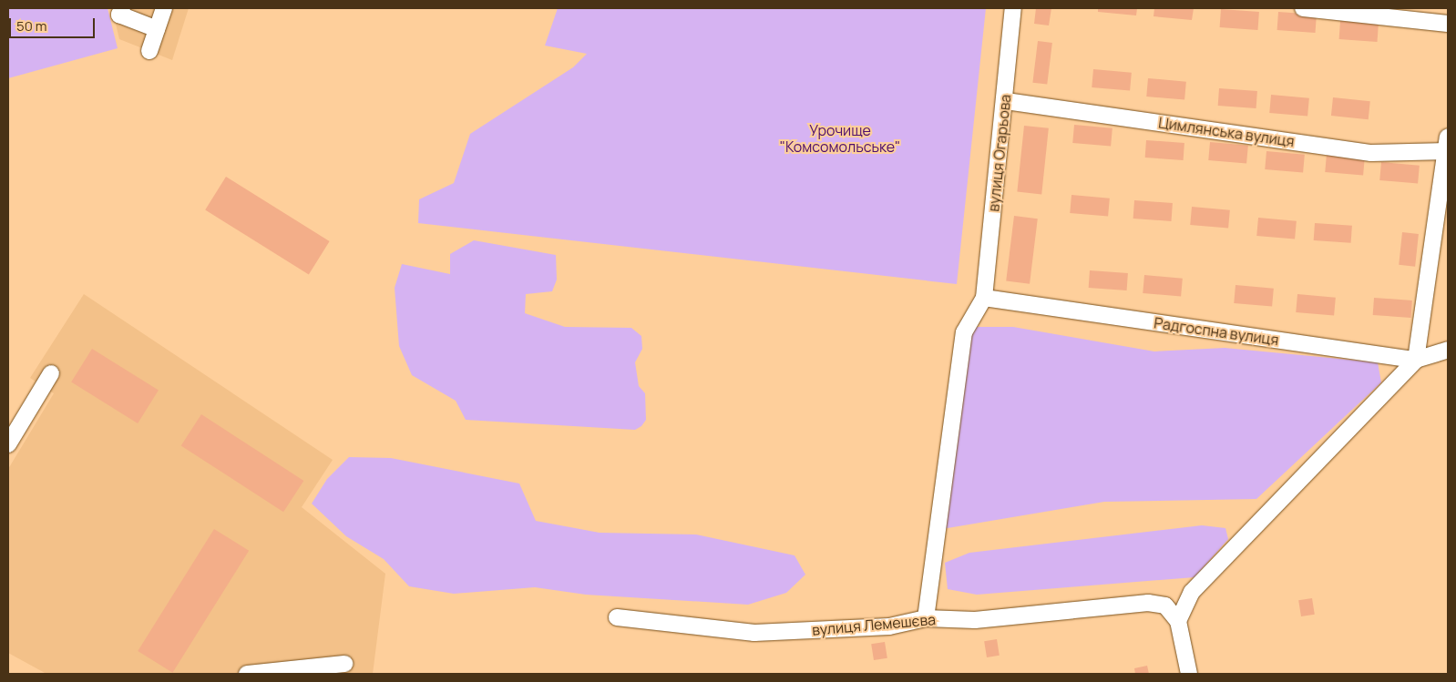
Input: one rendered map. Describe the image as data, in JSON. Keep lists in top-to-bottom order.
{
  "streets": {
    "street": [
      "Цимлянська вулиця",
      "вулиця Огарьова",
      "Радгоспна вулиця",
      "вулиця Лемешєва"
    ]
  },
  "crossings": [
    ["Цимлянська вулиця", "вулиця Огарьова"],
    ["вулиця Огарьова", "Радгоспна вулиця"]
  ],
  "parks": ["Урочище \"Комсомольське\""],
  "scale_bar": "50 m"
}
